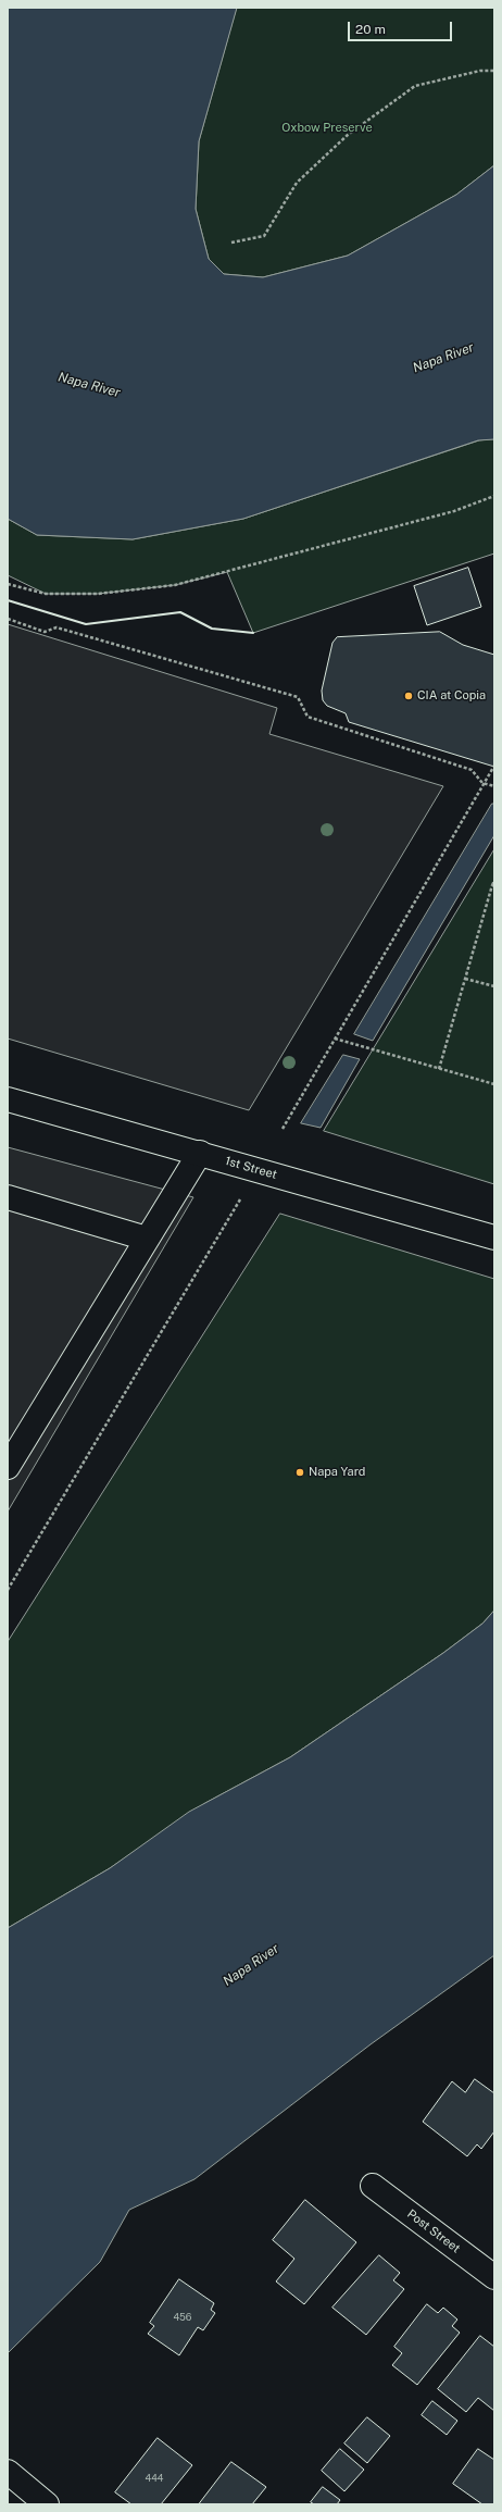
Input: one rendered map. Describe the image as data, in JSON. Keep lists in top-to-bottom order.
{
  "streets": {
    "main road": ["1st Street", "Post Street"]
  },
  "water": ["Napa River"],
  "parks": ["Oxbow Preserve"],
  "places": ["CIA at Copia", "Napa Yard"],
  "house_numbers": ["456", "444"],
  "scale_bar": "20 m"
}
